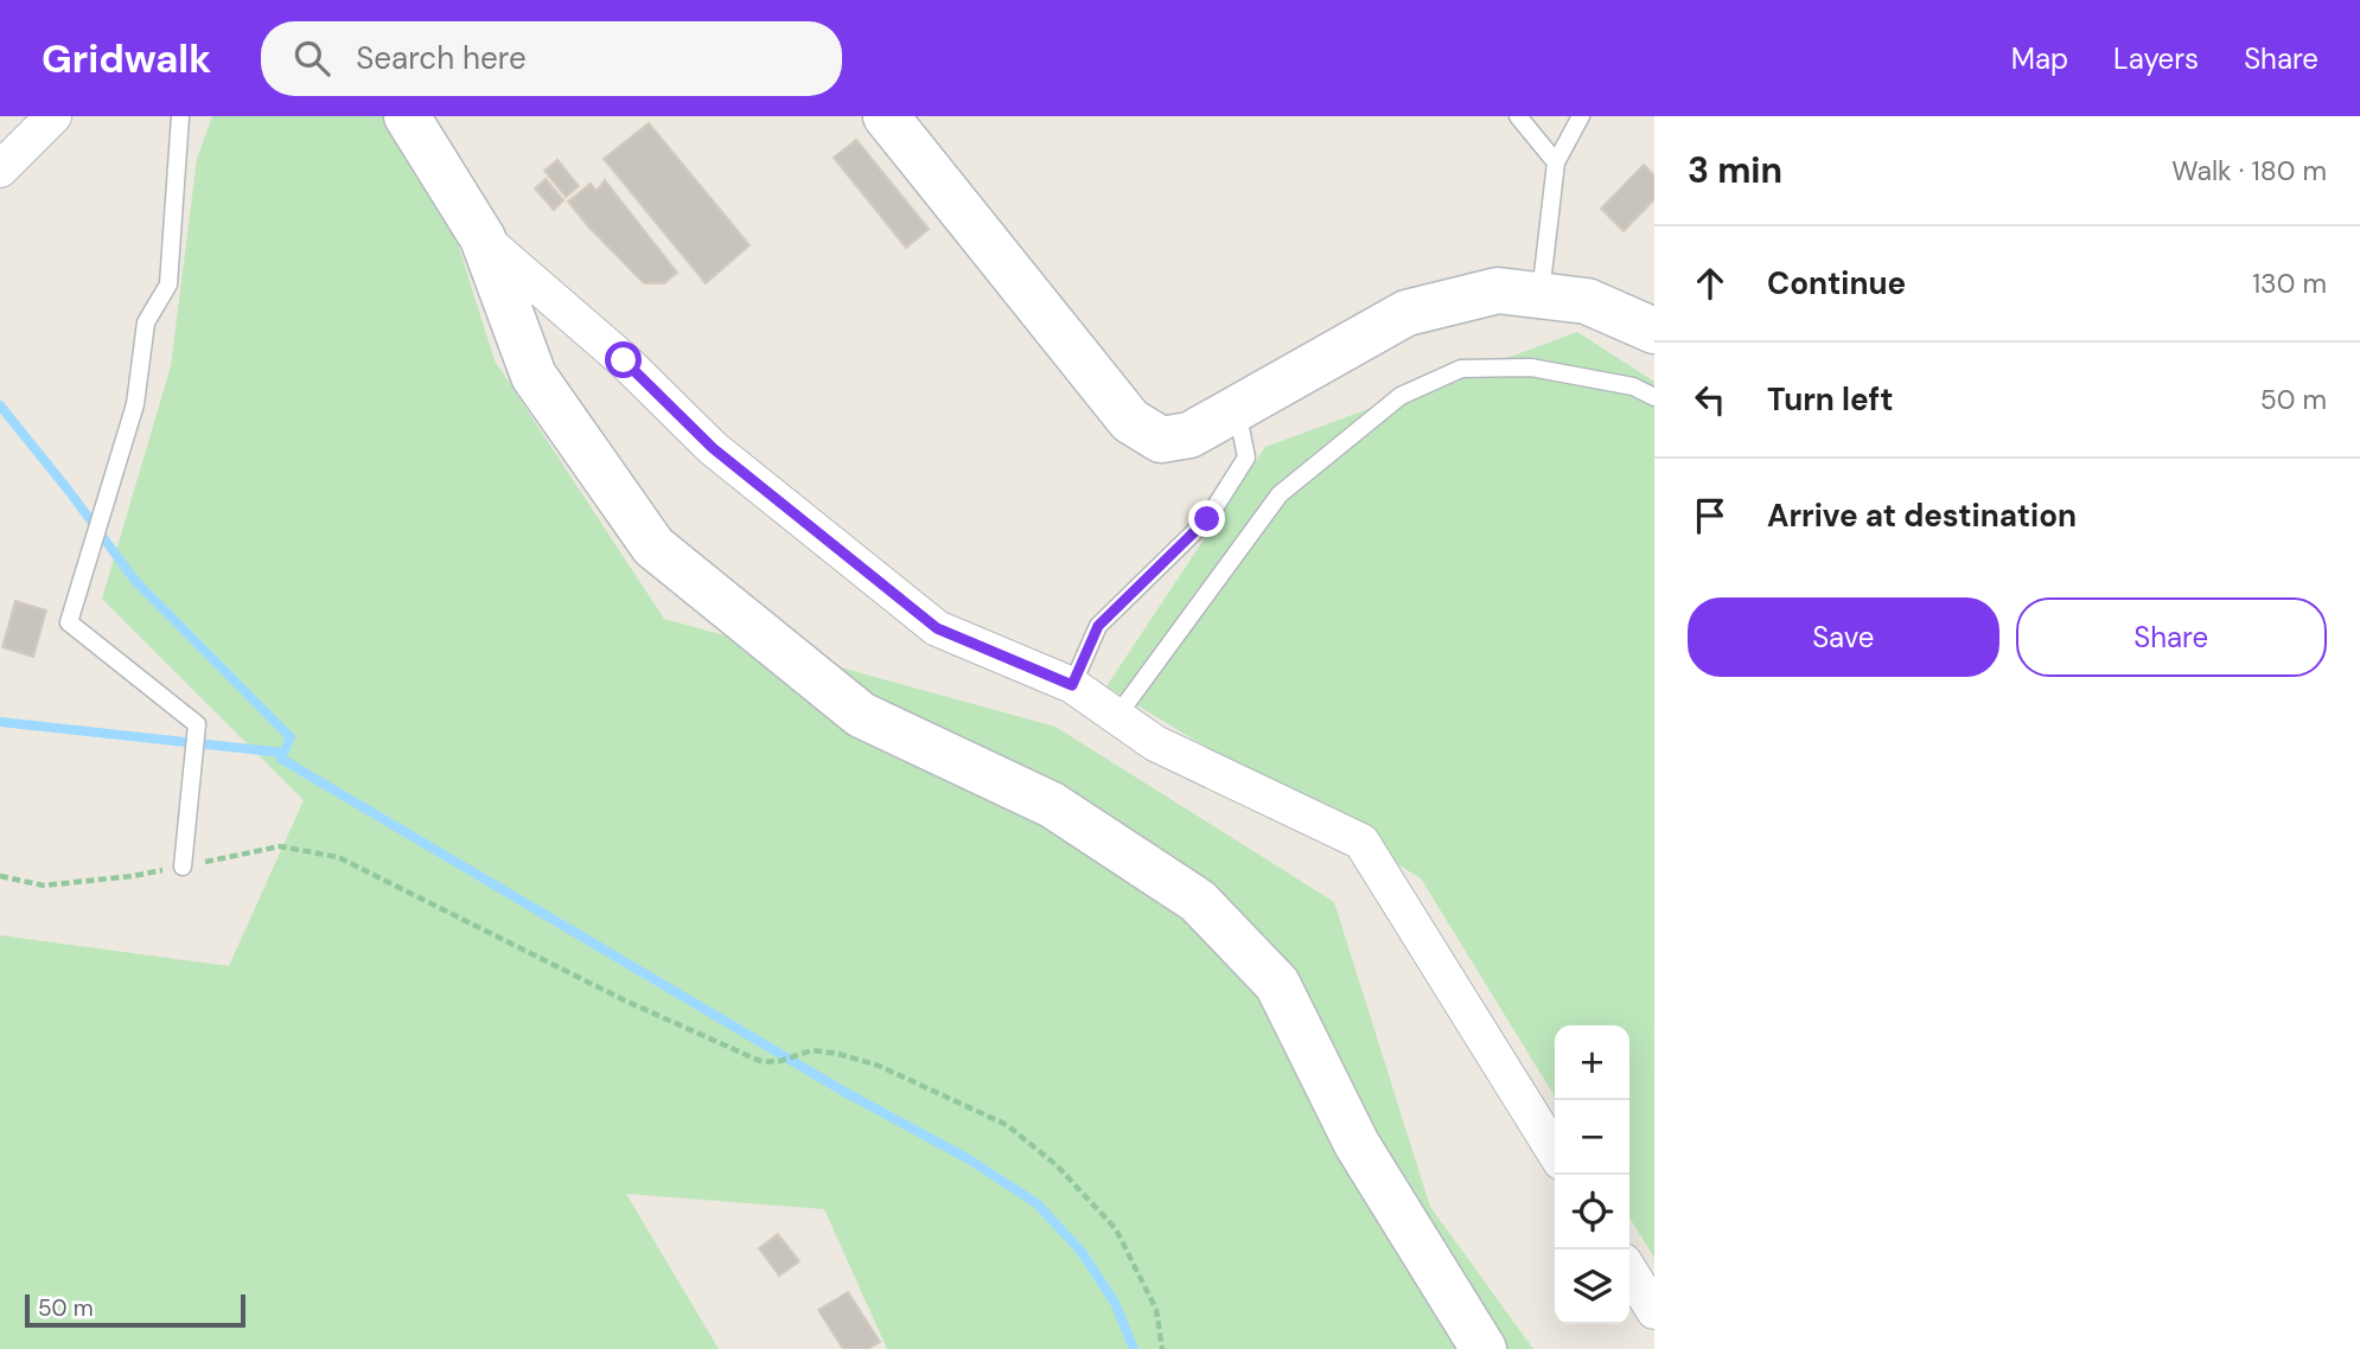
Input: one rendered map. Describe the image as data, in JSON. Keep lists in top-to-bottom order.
{
  "scale_bar": "50 m",
  "page": {
    "header": "Gridwalk",
    "search": "Search here",
    "nav": ["Map", "Layers", "Share"],
    "heading": ["3 min", "Walk · 180 m"],
    "list": [
      ["Continue", "130 m"],
      ["Turn left", "50 m"],
      "Arrive at destination"
    ],
    "buttons": ["Save", "Share"],
    "map_buttons": ["+", "−"],
    "scale": "50 m"
  }
}
